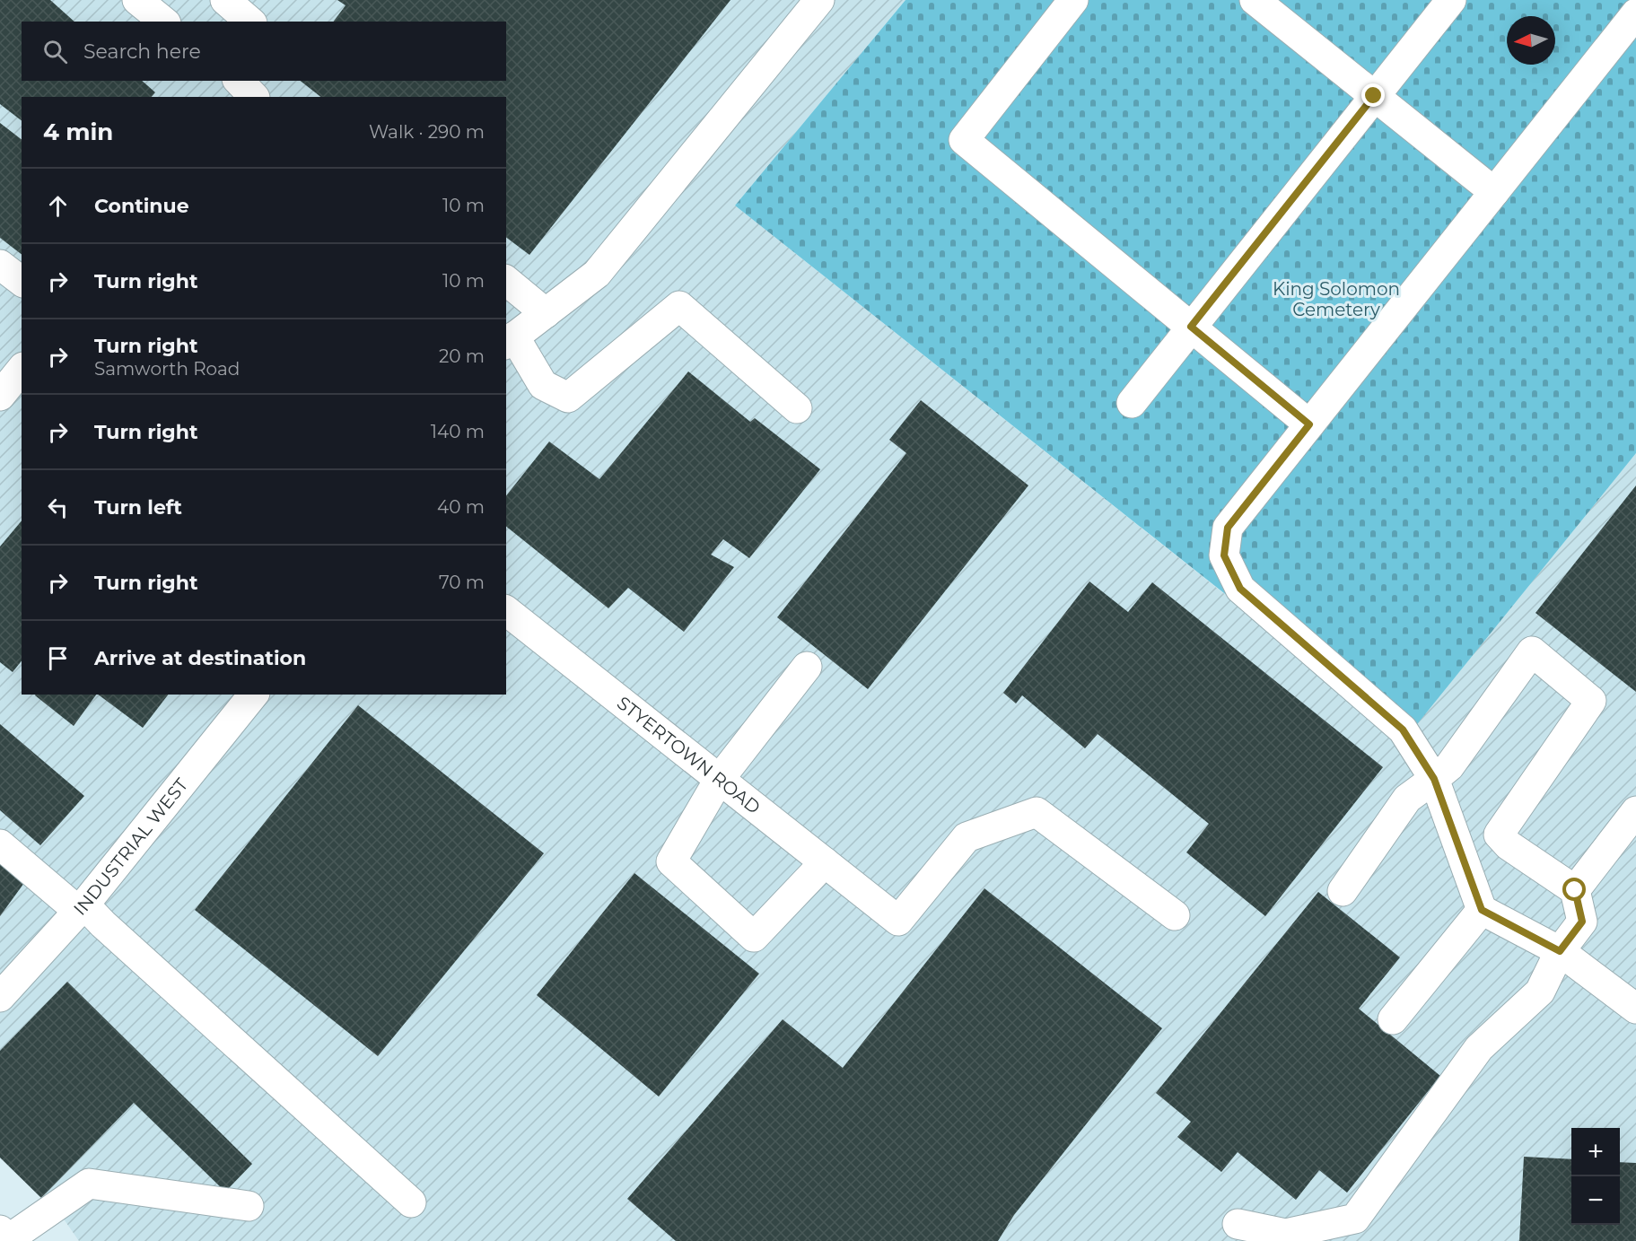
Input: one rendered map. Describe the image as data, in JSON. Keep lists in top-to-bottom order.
{
  "streets": {
    "street": ["STYERTOWN ROAD", "INDUSTRIAL WEST"]
  },
  "parks": ["King Solomon Cemetery"],
  "north": "left",
  "page": {
    "search": "Search here",
    "heading": ["4 min", "Walk · 290 m"],
    "list": [
      ["Continue", "10 m"],
      ["Turn right", "10 m"],
      ["Turn right", "Samworth Road", "20 m"],
      ["Turn right", "140 m"],
      ["Turn left", "40 m"],
      ["Turn right", "70 m"],
      "Arrive at destination"
    ],
    "map_buttons": ["+", "−"]
  }
}
